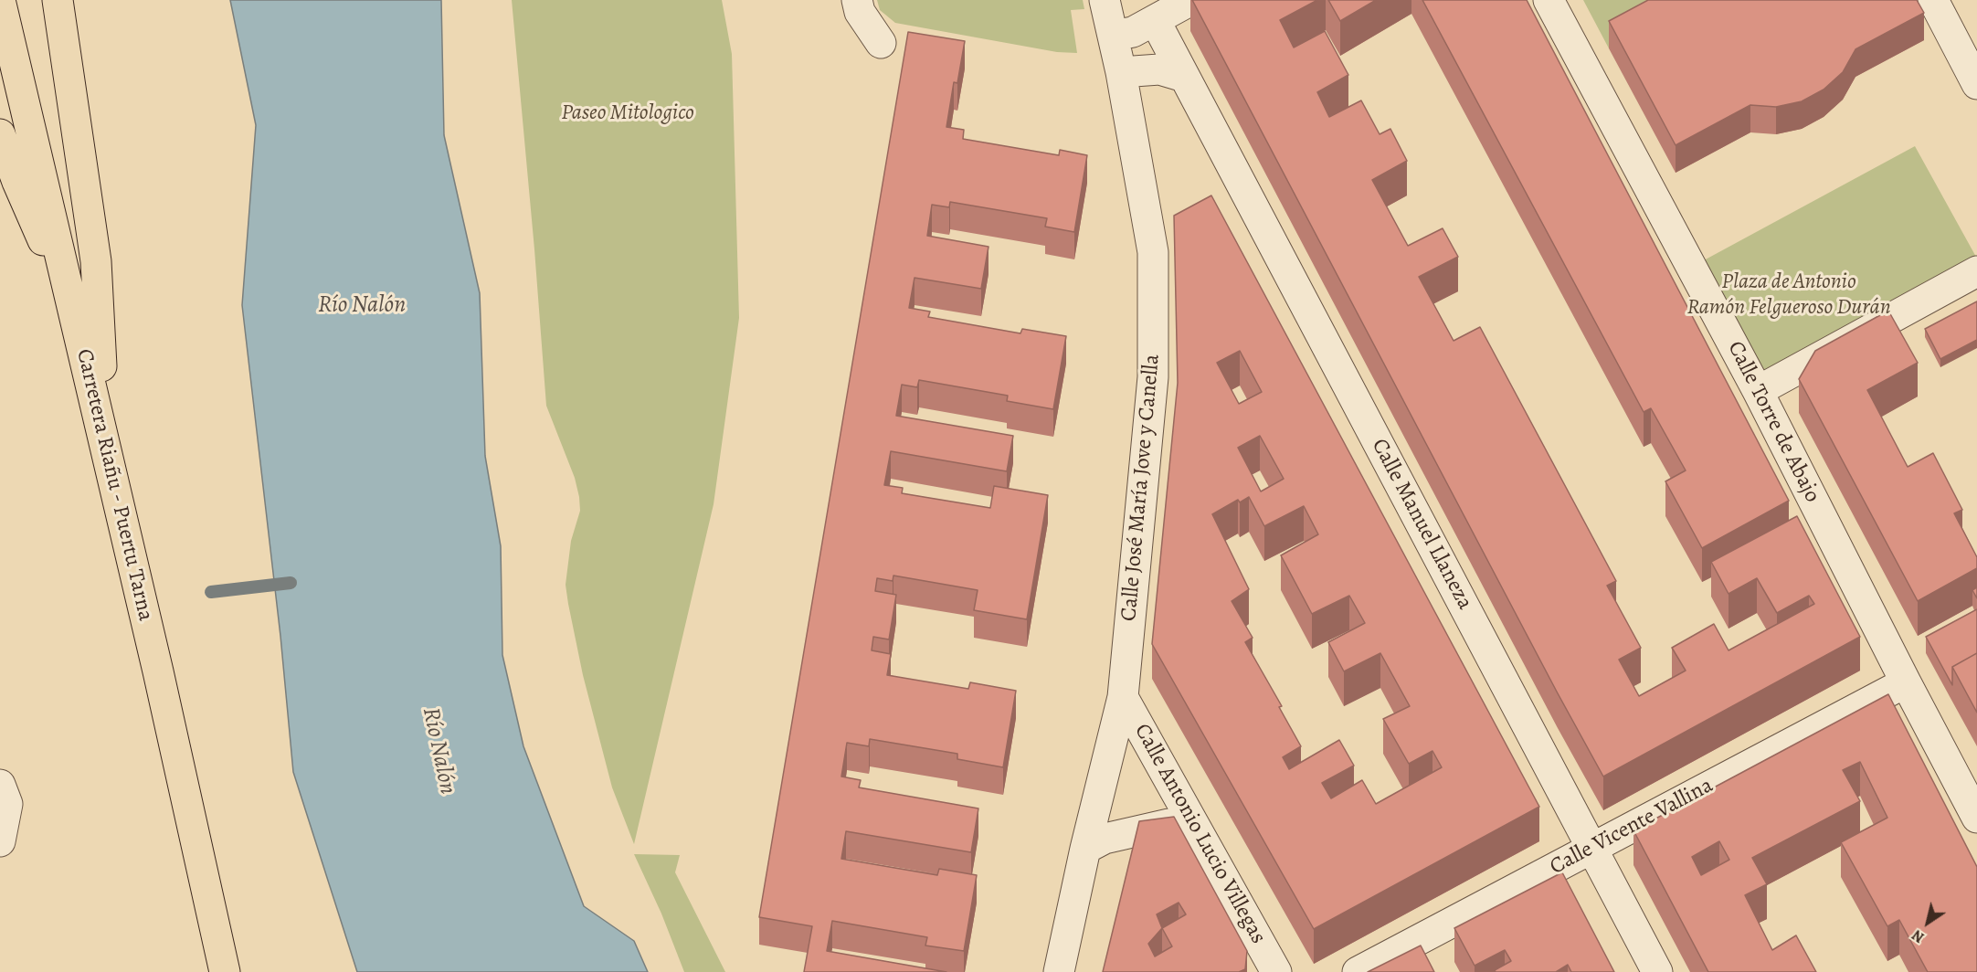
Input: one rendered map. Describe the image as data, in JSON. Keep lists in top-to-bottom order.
{
  "streets": {
    "main road": ["Carretera Riañu - Puertu Tarna"],
    "street": [
      "Calle Torre de Abajo",
      "Calle José María Jove y Canella",
      "Calle Manuel Llaneza",
      "Calle Vicente Vallina",
      "Calle Antonio Lucio Villegas"
    ]
  },
  "crossings": [
    ["Calle Torre de Abajo", "Calle Vicente Vallina"],
    ["Calle José María Jove y Canella", "Calle Antonio Lucio Villegas"],
    ["Calle Manuel Llaneza", "Calle Vicente Vallina"]
  ],
  "water": ["Río Nalón"],
  "parks": ["Paseo Mitologico", "Plaza de Antonio Ramón Felgueroso Durán"],
  "north": "bottom left"
}
